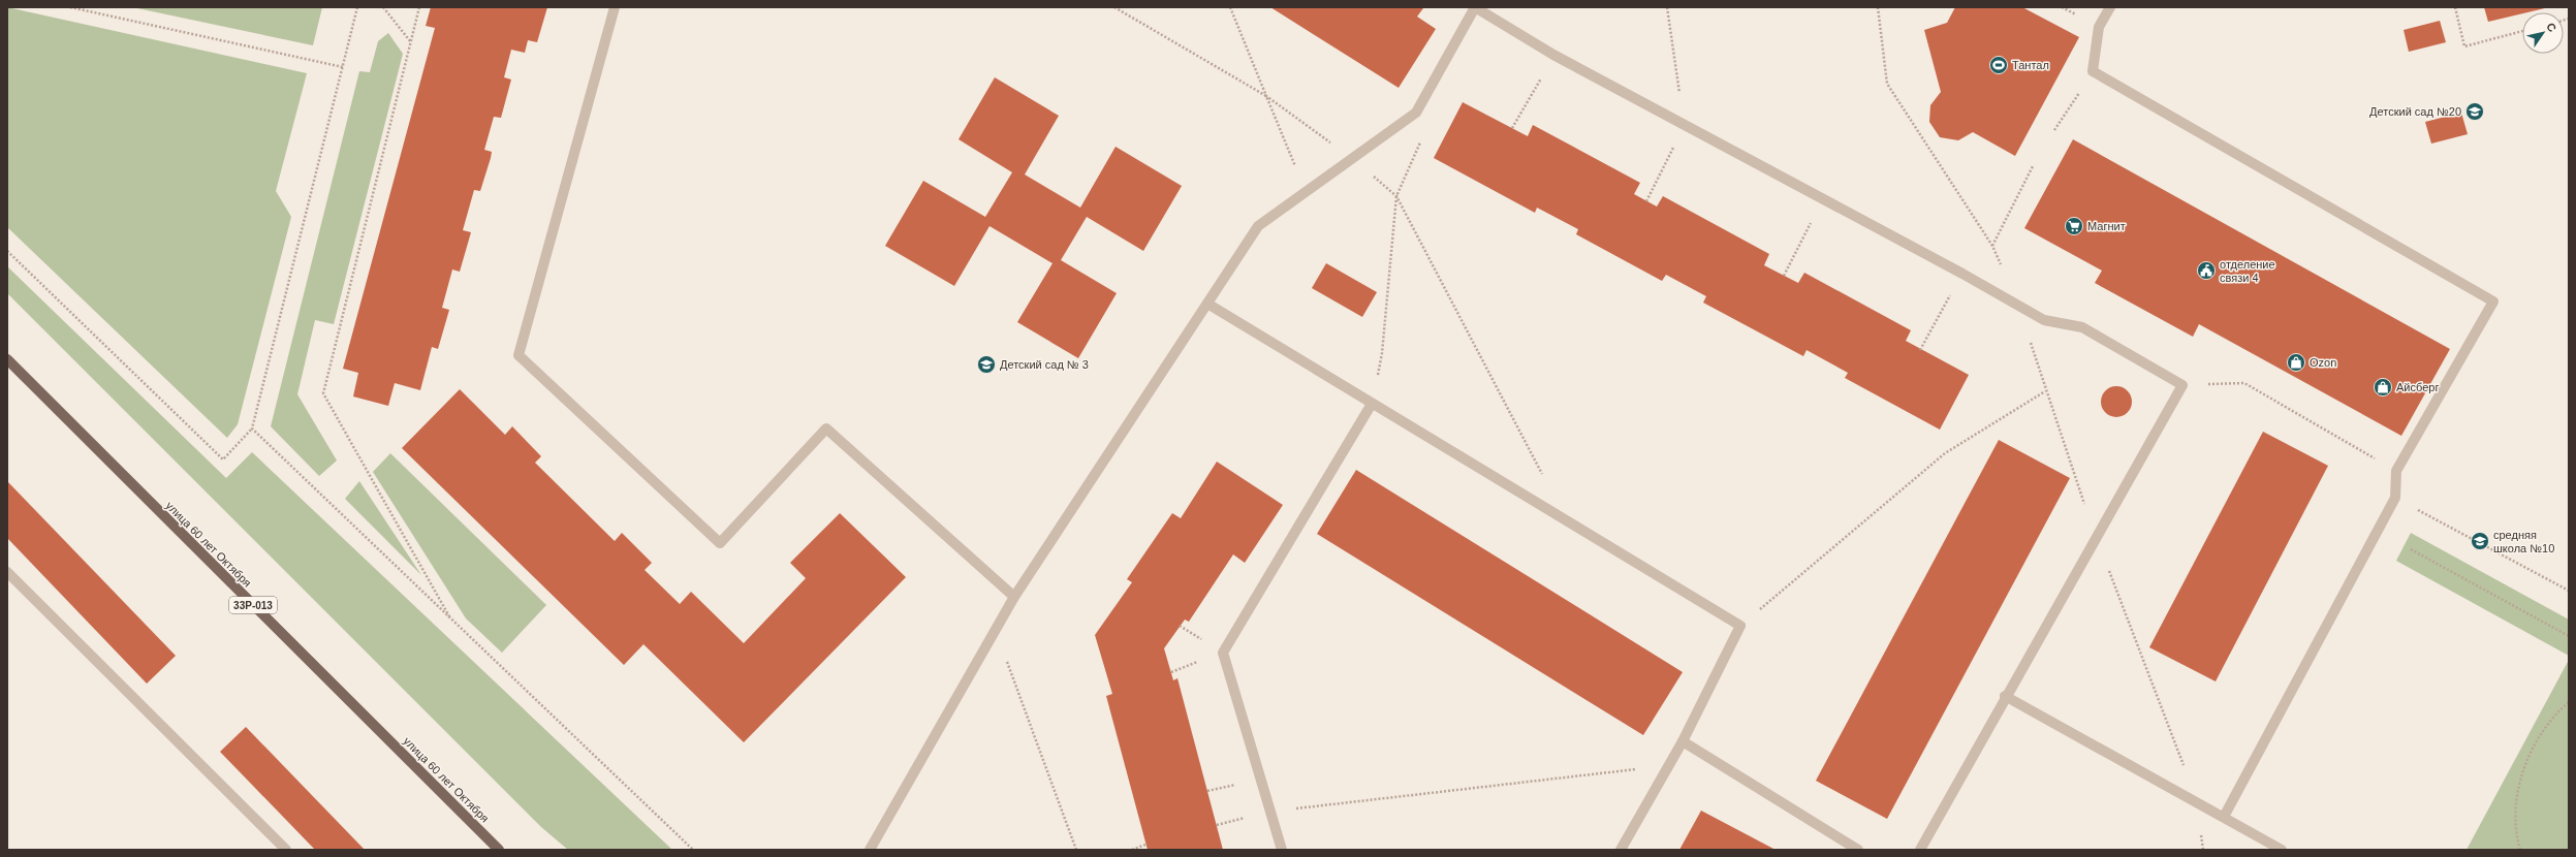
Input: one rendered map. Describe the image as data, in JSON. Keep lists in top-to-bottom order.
{
  "streets": {
    "main road": ["улица 60 лет Октября", "33Р-013"]
  },
  "places": {
    "sports": ["Тантал"],
    "school or university": ["Детский сад №20", "Детский сад № 3", "средняя школа №10"],
    "supermarket": ["Магнит"],
    "public building": ["отделение связи 4"],
    "shop": ["Ozon", "Айсберг"]
  },
  "north": "top right"
}
